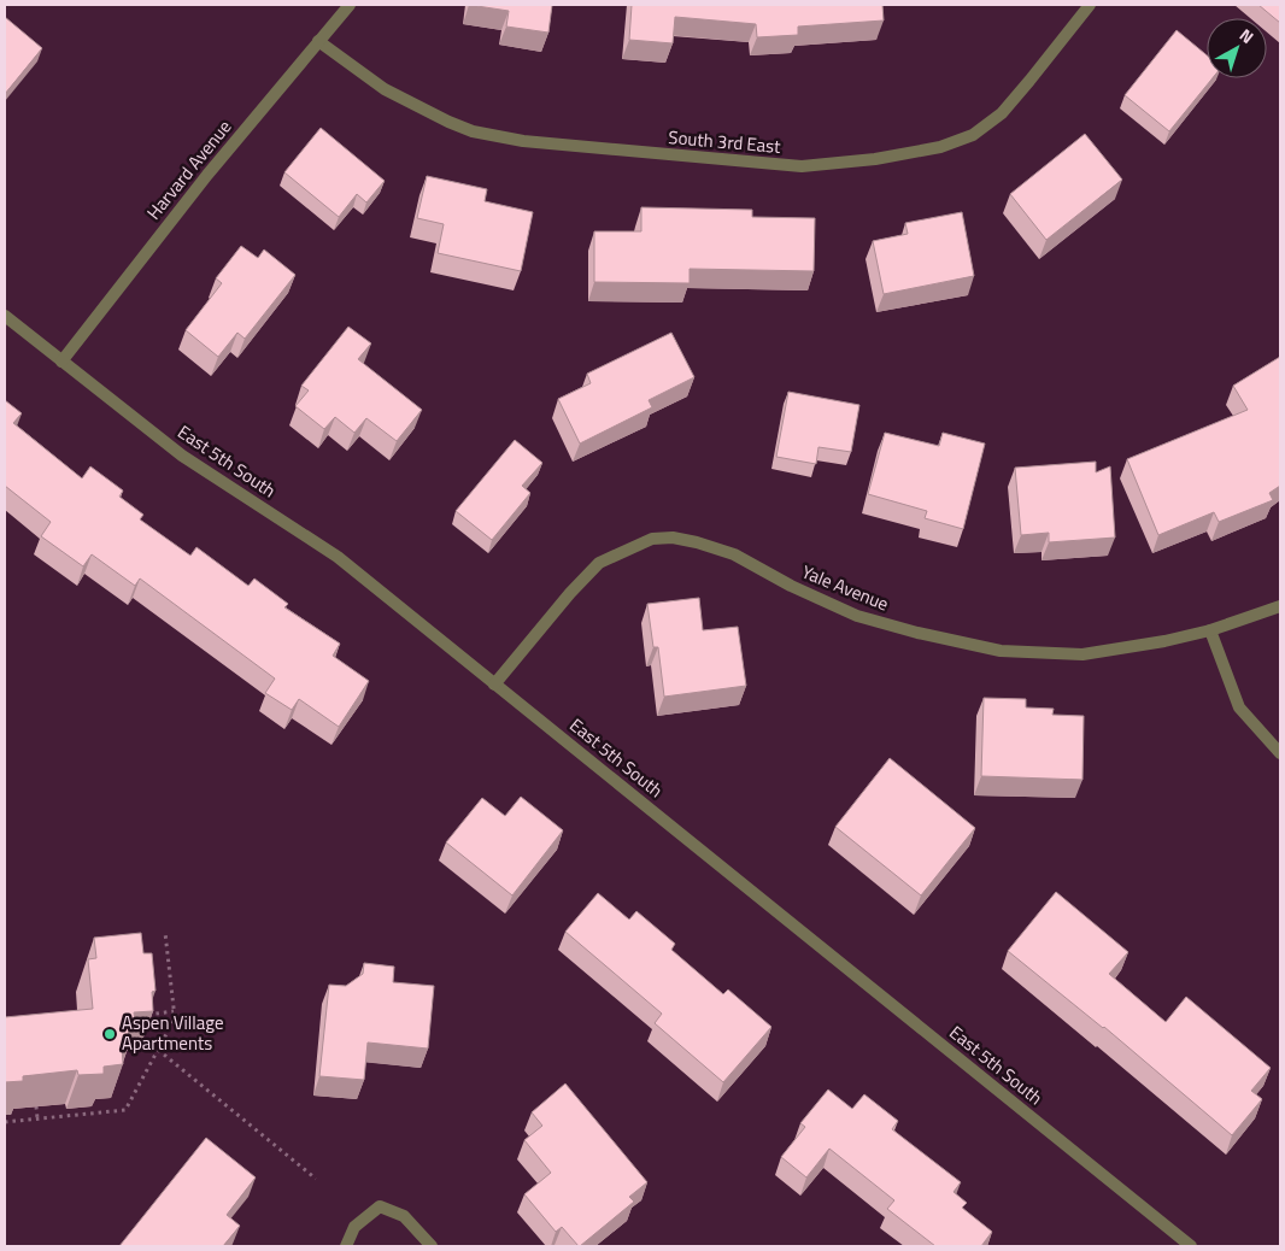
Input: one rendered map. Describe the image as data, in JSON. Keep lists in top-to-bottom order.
{
  "streets": {
    "street": [
      "South 3rd East",
      "Harvard Avenue",
      "East 5th South",
      "Yale Avenue"
    ]
  },
  "crossings": [
    ["South 3rd East", "Harvard Avenue"],
    ["Harvard Avenue", "East 5th South"],
    ["East 5th South", "Yale Avenue"]
  ],
  "places": ["Aspen Village Apartments"],
  "north": "top right"
}
